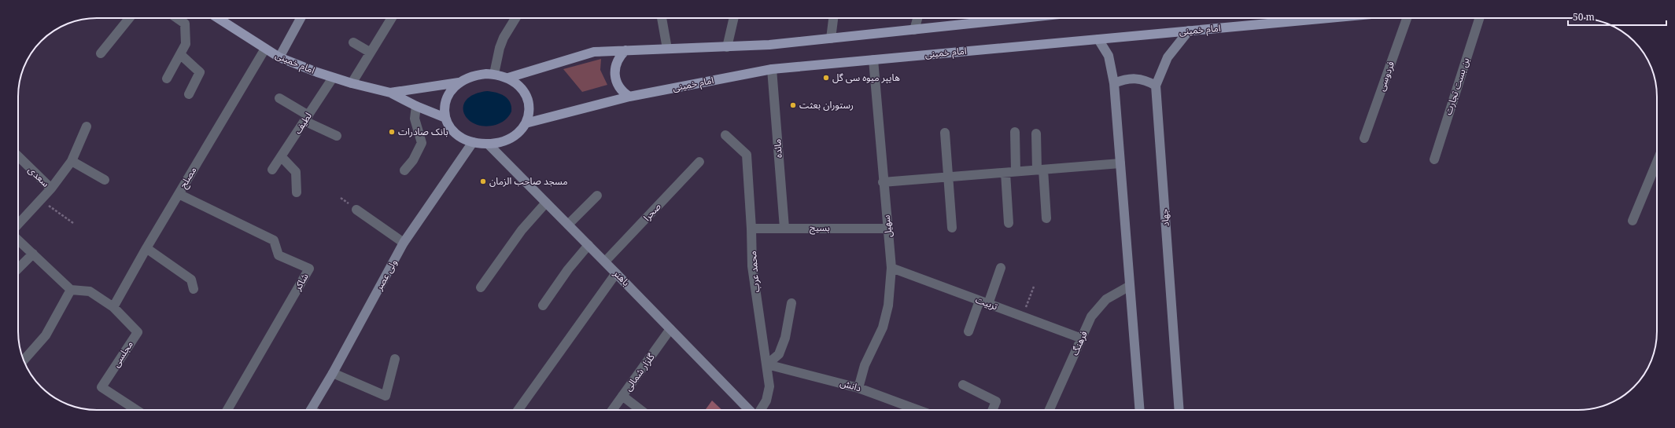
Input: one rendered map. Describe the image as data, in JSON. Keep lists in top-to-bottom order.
{
  "streets": {
    "main road": [
      "امام خمینی",
      "جهاد",
      "ولی عصر",
      "باهنر"
    ],
    "street": [
      "فردوسی",
      "بن بست تجارت",
      "لطیف",
      "مائده",
      "سعدی",
      "مصلح",
      "صحرا",
      "سهیل",
      "بسیج",
      "محمد عرب",
      "شاکر",
      "تربیت",
      "فرهنگ",
      "مجلسی",
      "گلزار شمالی",
      "دانش"
    ]
  },
  "crossings": [
    ["امام خمینی", "لطیف"],
    ["امام خمینی", "مائده"],
    ["امام خمینی", "مصلح"],
    ["امام خمینی", "جهاد"],
    ["امام خمینی", "سهیل"],
    ["امام خمینی", "ولی عصر"],
    ["امام خمینی", "باهنر"],
    ["مائده", "بسیج"],
    ["مصلح", "شاکر"],
    ["مصلح", "مجلسی"],
    ["صحرا", "باهنر"],
    ["سهیل", "بسیج"],
    ["سهیل", "تربیت"],
    ["سهیل", "دانش"],
    ["بسیج", "محمد عرب"],
    ["محمد عرب", "دانش"],
    ["ولی عصر", "باهنر"],
    ["باهنر", "گلزار شمالی"],
    ["تربیت", "فرهنگ"]
  ],
  "places": [
    "هایپر میوه سی گل",
    "رستوران بعثت",
    "بانک صادرات",
    "مسجد صاحب الزمان"
  ],
  "scale_bar": "50 m"
}
